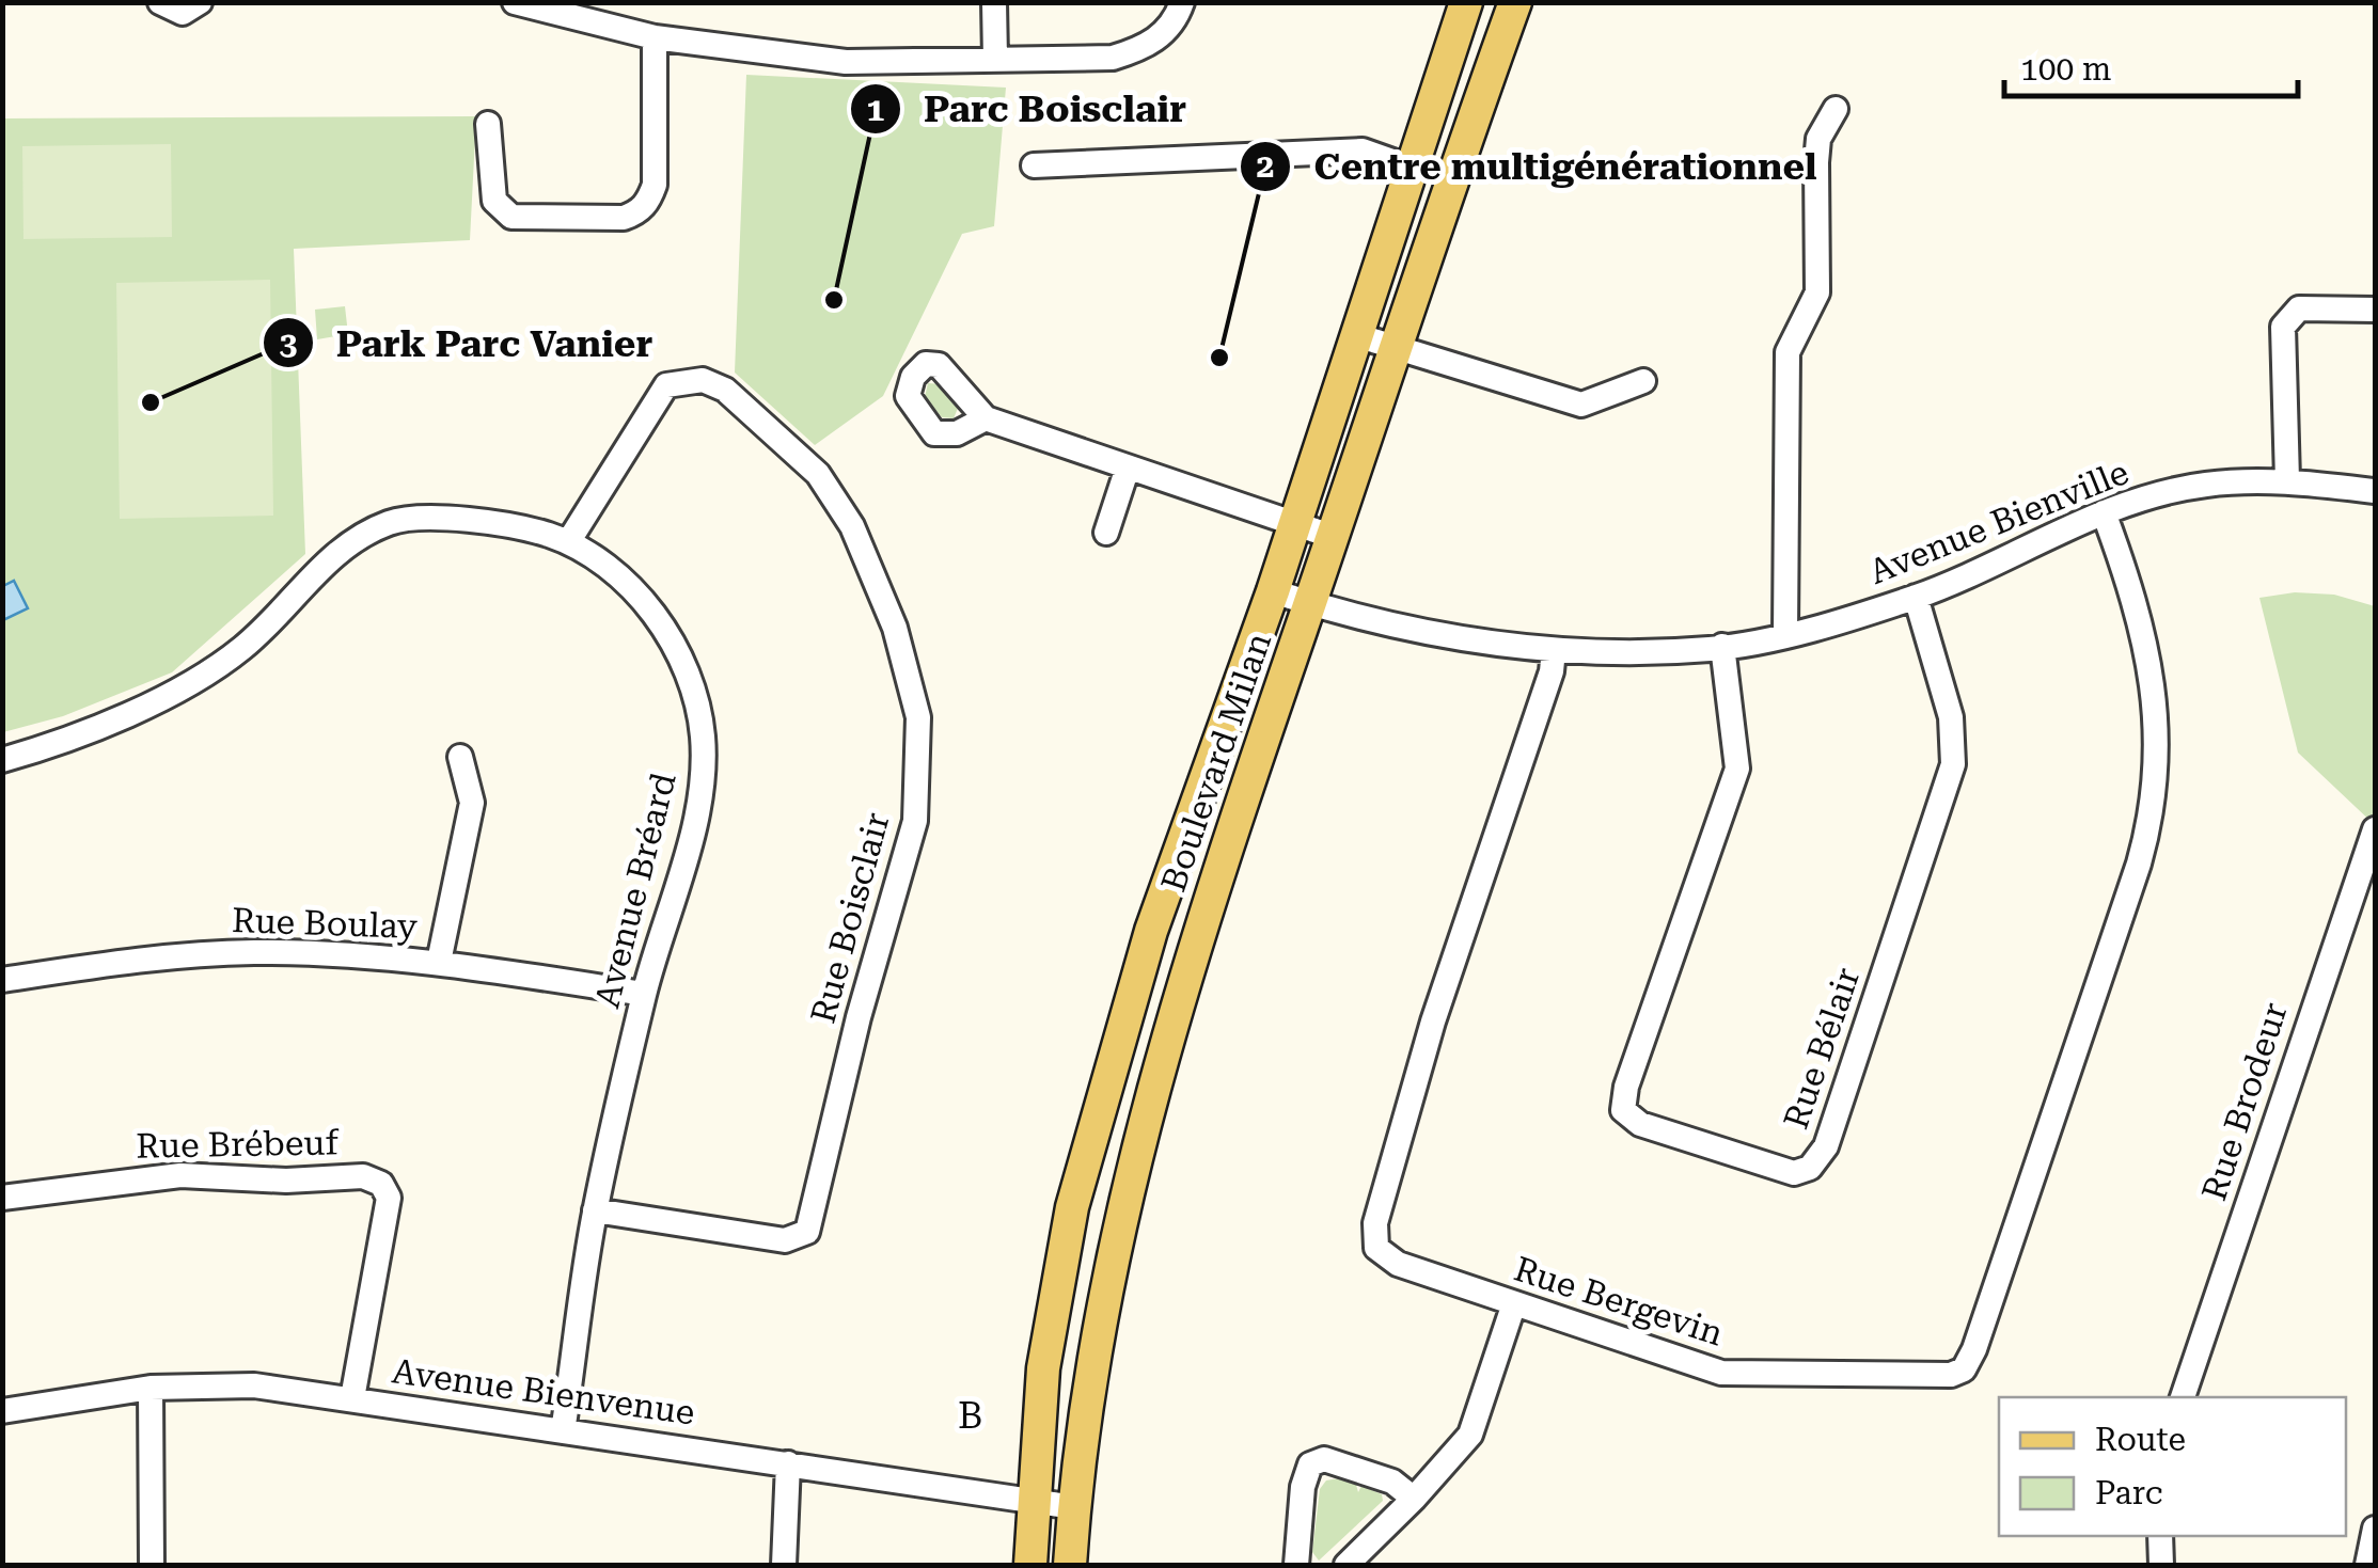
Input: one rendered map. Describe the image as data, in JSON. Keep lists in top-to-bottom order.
{
  "streets": {
    "main road": ["Boulevard Milan"],
    "street": [
      "Avenue Bienville",
      "Avenue Bréard",
      "Rue Boisclair",
      "Rue Boulay",
      "Rue Bélair",
      "Rue Brodeur",
      "Rue Brébeuf",
      "Rue Bergevin",
      "Avenue Bienvenue"
    ]
  },
  "crossings": [
    ["Avenue Bienville", "Boulevard Milan"],
    ["Avenue Bienville", "Rue Bélair"],
    ["Avenue Bienville", "Rue Bergevin"],
    ["Boulevard Milan", "Avenue Bienvenue"],
    ["Avenue Bréard", "Rue Boisclair"],
    ["Avenue Bréard", "Rue Boulay"],
    ["Avenue Bréard", "Avenue Bienvenue"],
    ["Rue Brébeuf", "Avenue Bienvenue"]
  ],
  "districts": ["B"],
  "places": ["Parc Boisclair", "Centre multigénérationnel", "Park Parc Vanier"],
  "legend": ["Route", "Parc"],
  "scale_bar": "100 m"
}
